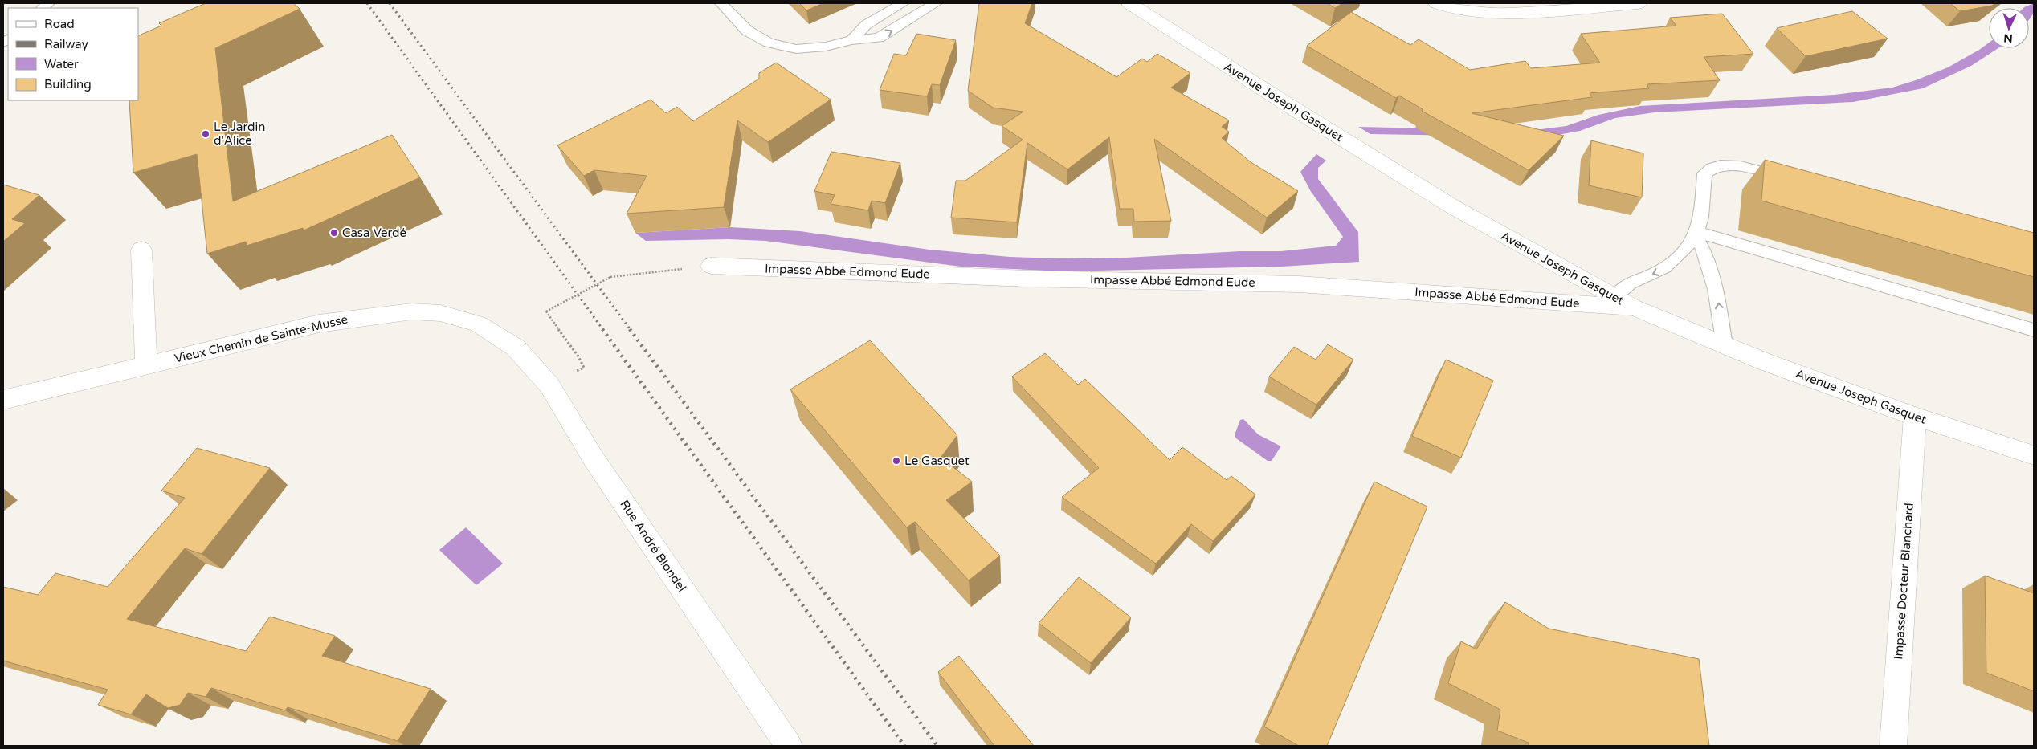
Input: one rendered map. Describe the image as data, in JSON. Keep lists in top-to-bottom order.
{
  "streets": {
    "street": [
      "Avenue Joseph Gasquet",
      "Impasse Abbé Edmond Eude",
      "Vieux Chemin de Sainte-Musse",
      "Rue André Blondel",
      "Impasse Docteur Blanchard"
    ]
  },
  "crossings": [
    ["Avenue Joseph Gasquet", "Impasse Abbé Edmond Eude"],
    ["Avenue Joseph Gasquet", "Impasse Docteur Blanchard"],
    ["Vieux Chemin de Sainte-Musse", "Rue André Blondel"]
  ],
  "places": ["Le Jardin d'Alice", "Casa Verdé", "Le Gasquet"],
  "legend": [
    "Road",
    "Railway",
    "Water",
    "Building"
  ],
  "north": "bottom"
}
